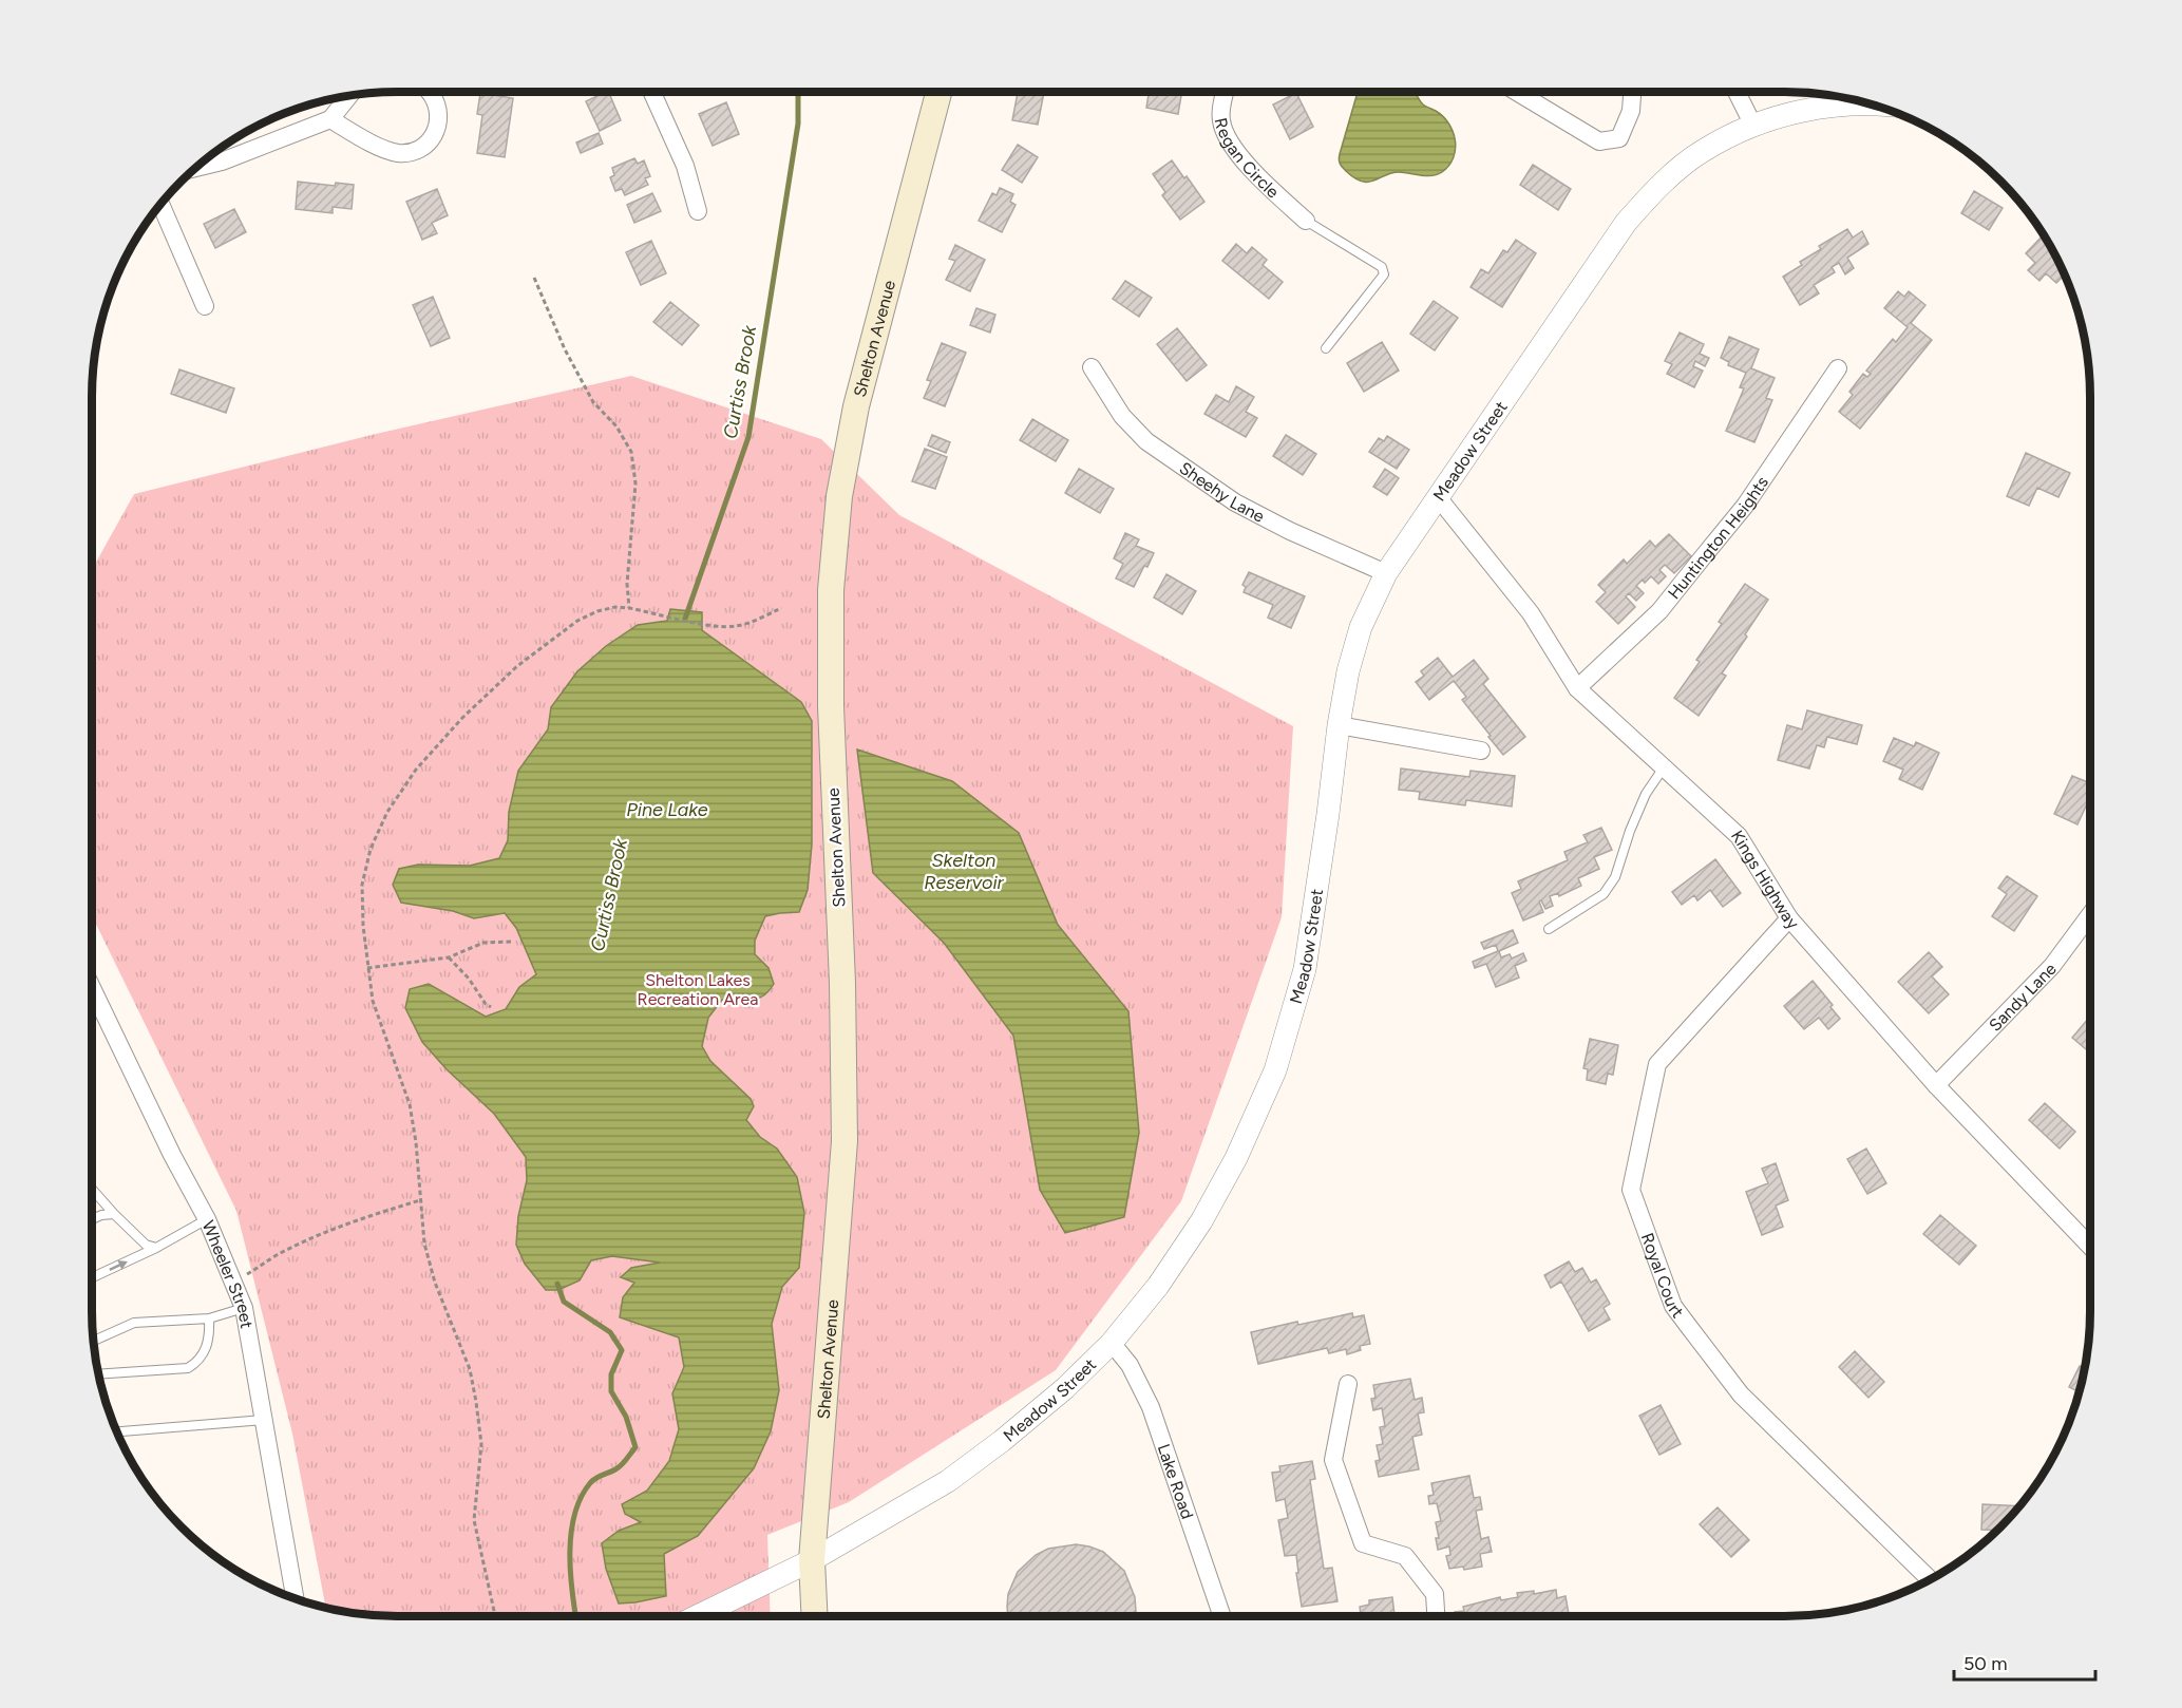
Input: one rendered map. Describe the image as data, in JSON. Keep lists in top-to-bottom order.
{
  "streets": {
    "main road": ["Shelton Avenue"],
    "street": [
      "Regan Circle",
      "Meadow Street",
      "Sheehy Lane",
      "Huntington Heights",
      "Kings Highway",
      "Sandy Lane",
      "Wheeler Street",
      "Royal Court",
      "Lake Road"
    ]
  },
  "crossings": [
    ["Shelton Avenue", "Meadow Street"],
    ["Meadow Street", "Sheehy Lane"],
    ["Meadow Street", "Kings Highway"],
    ["Meadow Street", "Lake Road"],
    ["Huntington Heights", "Kings Highway"],
    ["Kings Highway", "Sandy Lane"],
    ["Kings Highway", "Royal Court"]
  ],
  "water": ["Curtiss Brook", "Pine Lake", "Skelton Reservoir"],
  "parks": ["Shelton Lakes Recreation Area"],
  "scale_bar": "50 m"
}
